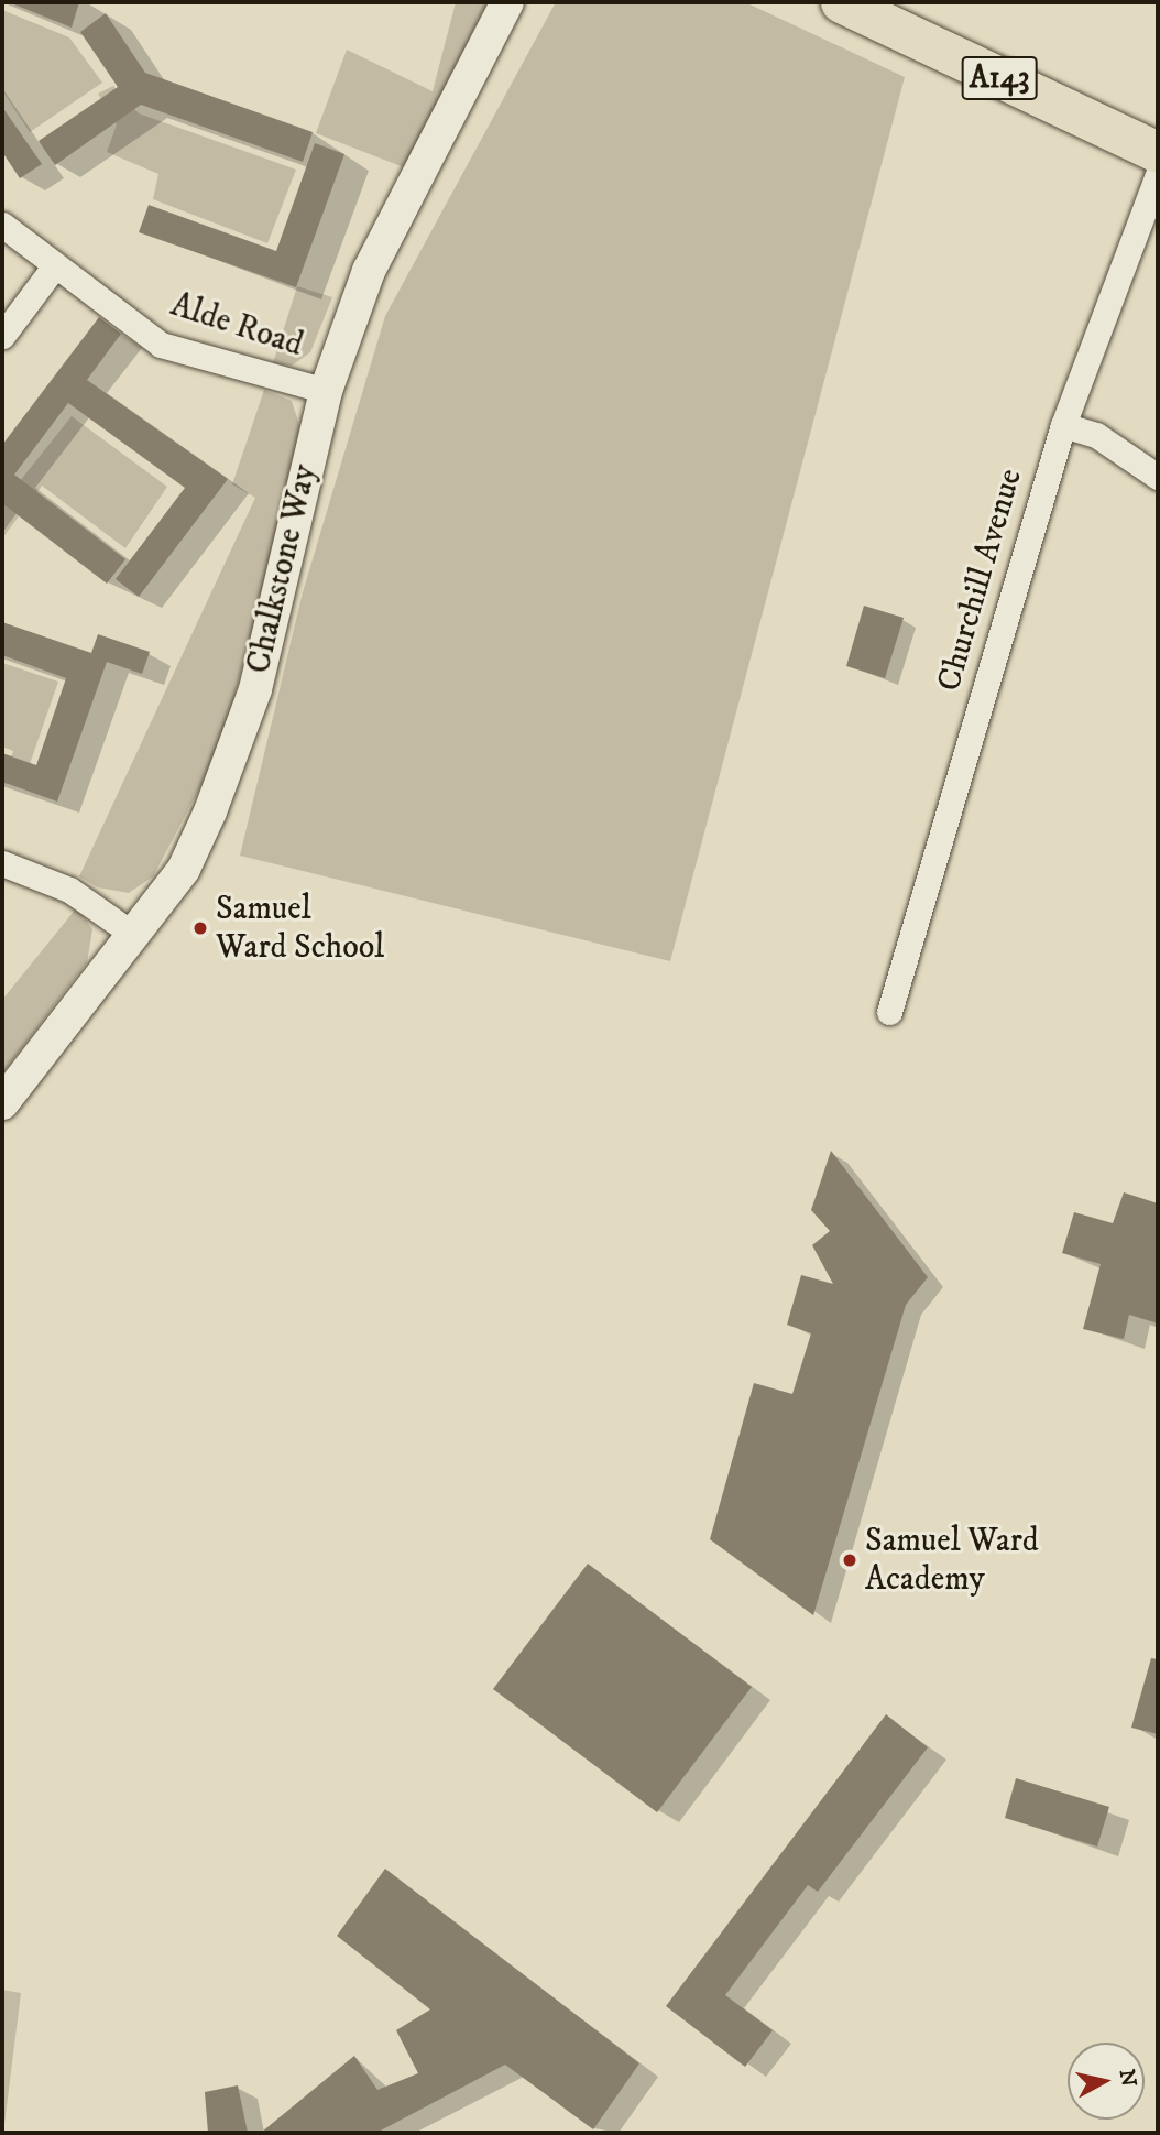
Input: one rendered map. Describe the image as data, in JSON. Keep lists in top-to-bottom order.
{
  "streets": {
    "main road": ["A143"],
    "street": ["Alde Road", "Chalkstone Way", "Churchill Avenue"]
  },
  "crossings": [
    ["Alde Road", "Chalkstone Way"]
  ],
  "places": ["Samuel Ward School", "Samuel Ward Academy"],
  "north": "right"
}
